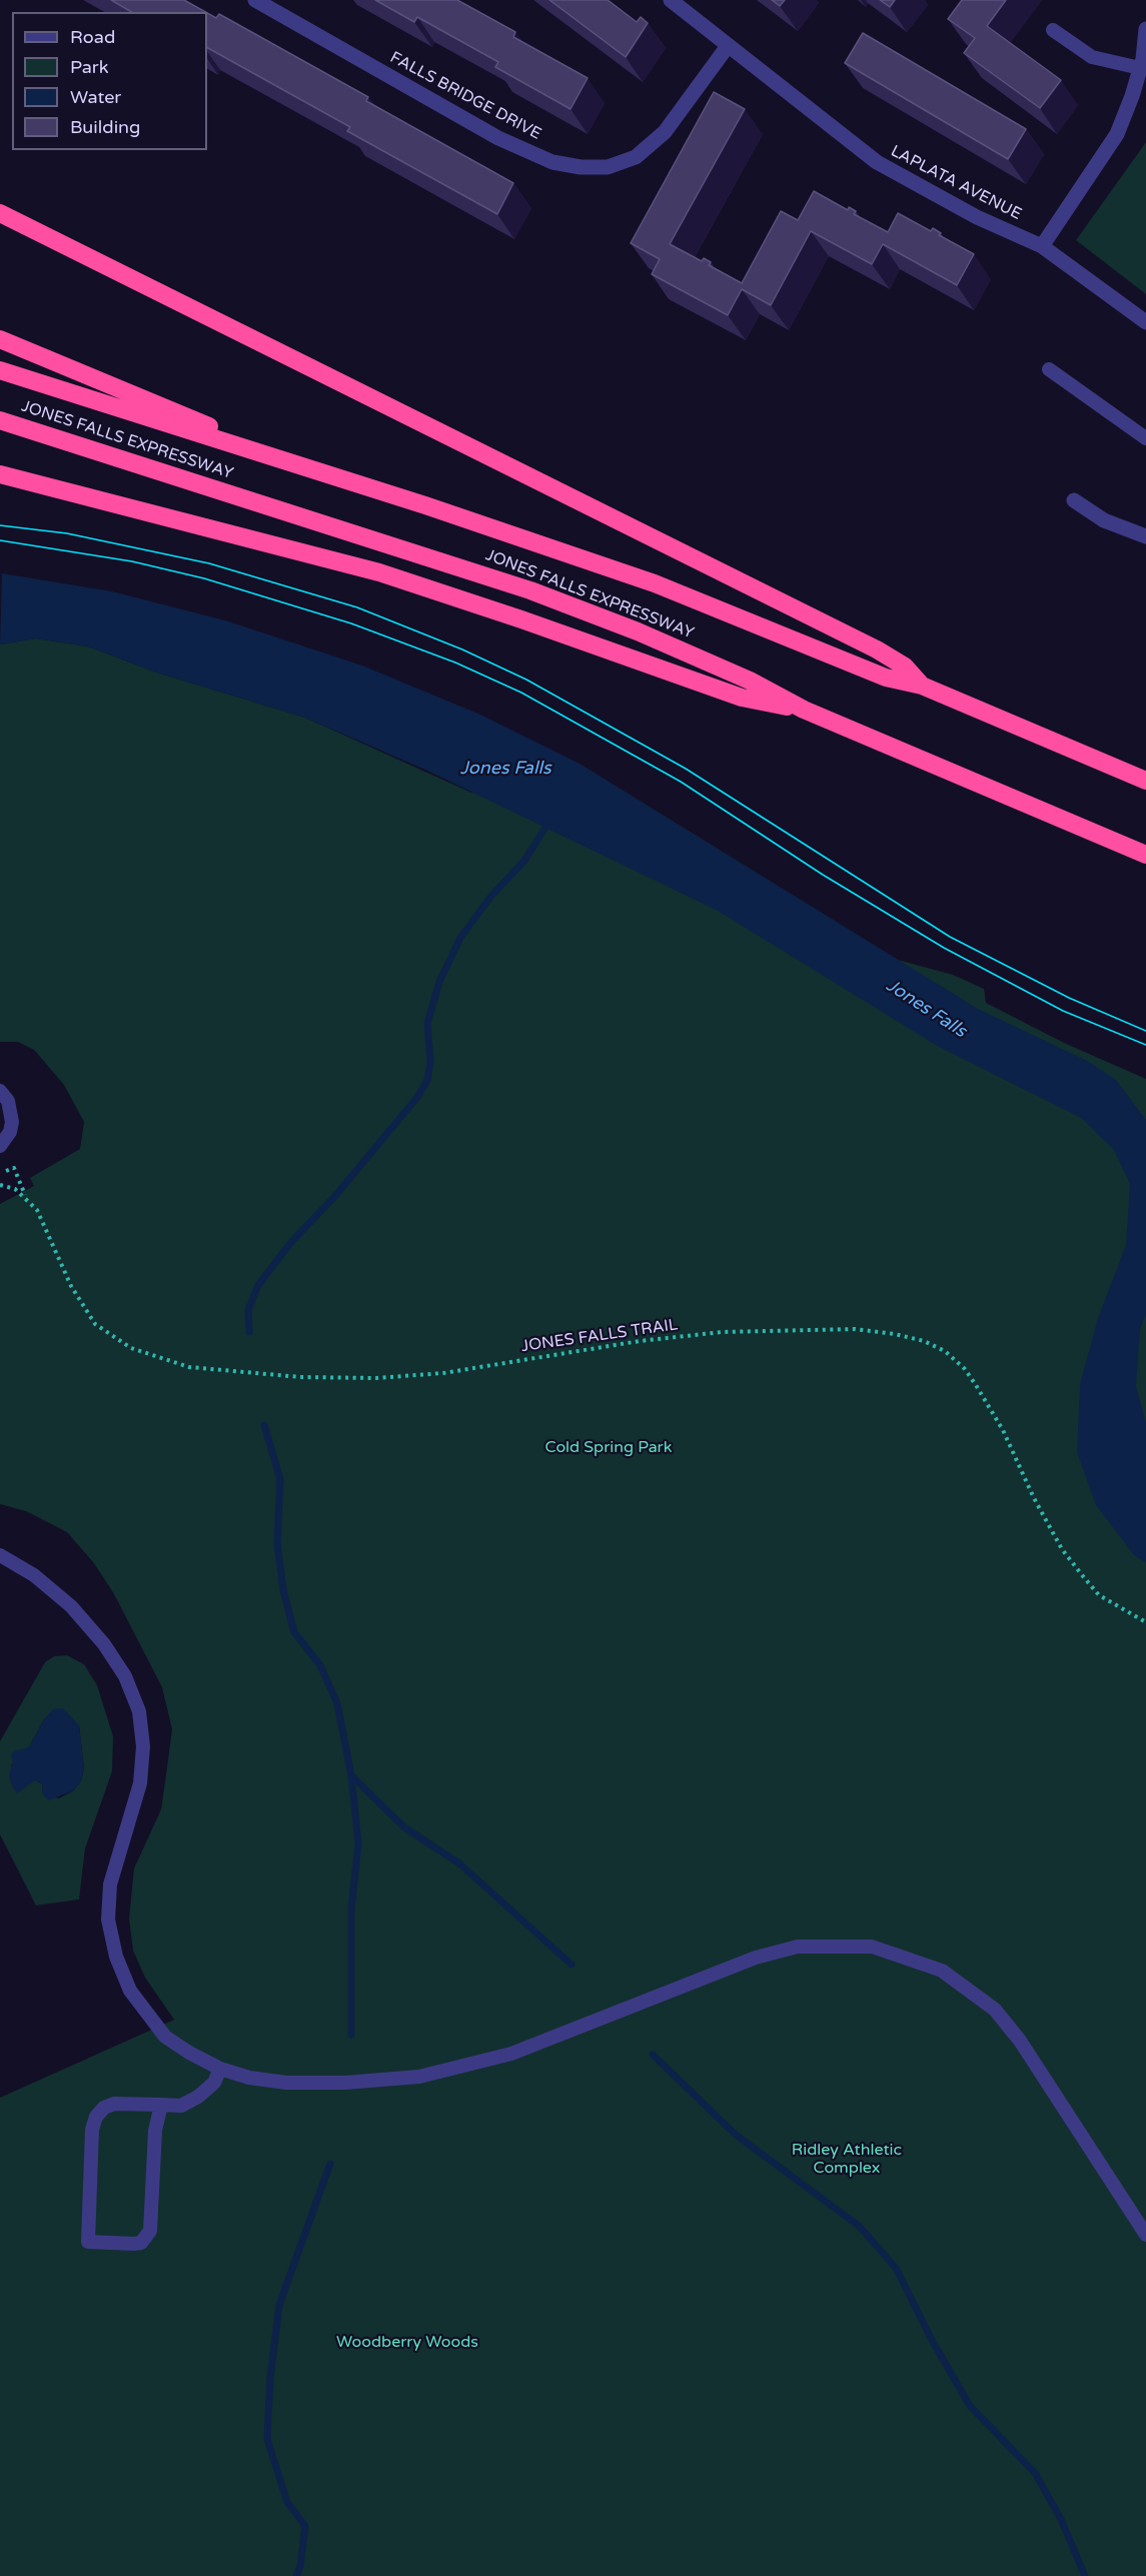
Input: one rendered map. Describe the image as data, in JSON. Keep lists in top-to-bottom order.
{
  "streets": {
    "highway": ["JONES FALLS EXPRESSWAY"],
    "street": ["FALLS BRIDGE DRIVE", "LAPLATA AVENUE"],
    "path": ["JONES FALLS TRAIL"]
  },
  "crossings": [
    ["FALLS BRIDGE DRIVE", "LAPLATA AVENUE"]
  ],
  "water": ["Jones Falls"],
  "parks": ["Cold Spring Park", "Ridley Athletic Complex", "Woodberry Woods"],
  "legend": [
    "Road",
    "Park",
    "Water",
    "Building"
  ]
}
